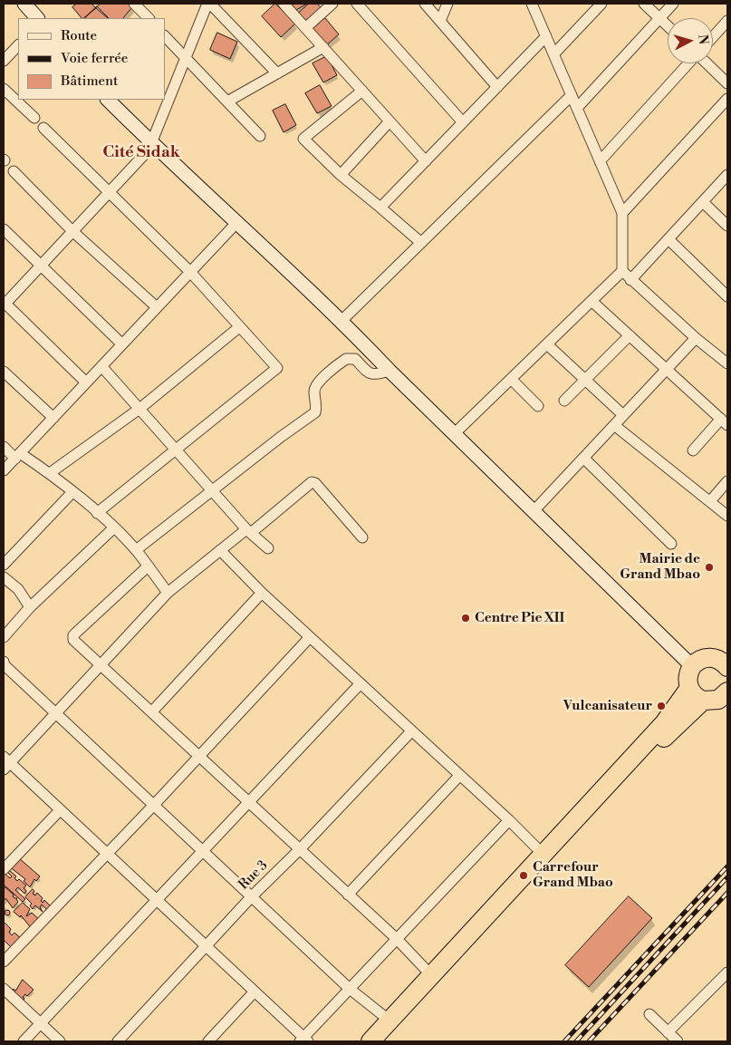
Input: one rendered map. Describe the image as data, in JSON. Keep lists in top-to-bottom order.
{
  "streets": {
    "street": ["Rue 3"]
  },
  "districts": ["Cité Sidak"],
  "places": [
    "Mairie de Grand Mbao",
    "Centre Pie XII",
    "Vulcanisateur",
    "Carrefour Grand Mbao"
  ],
  "legend": ["Route", "Voie ferrée", "Bâtiment"],
  "north": "right"
}
